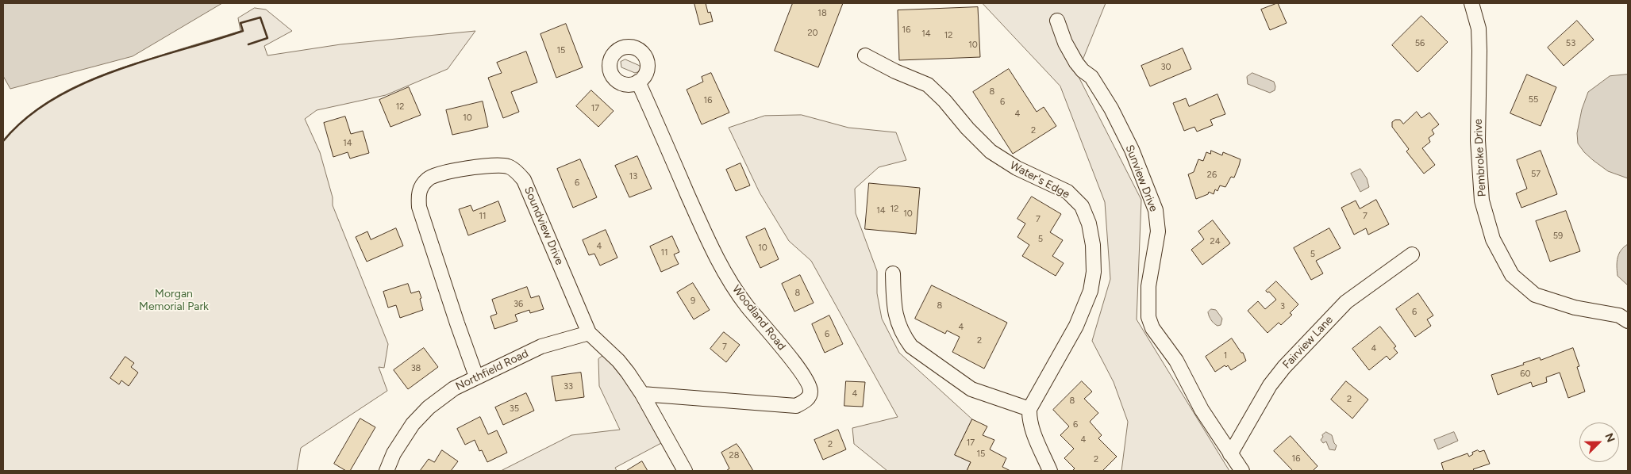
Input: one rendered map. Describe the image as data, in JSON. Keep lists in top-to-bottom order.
{
  "streets": {
    "street": [
      "Pembroke Drive",
      "Sunview Drive",
      "Water's Edge",
      "Soundview Drive",
      "Woodland Road",
      "Fairview Lane",
      "Northfield Road"
    ]
  },
  "crossings": [
    ["Sunview Drive", "Fairview Lane"],
    ["Soundview Drive", "Woodland Road"],
    ["Soundview Drive", "Northfield Road"]
  ],
  "parks": ["Morgan Memorial Park"],
  "house_numbers": [
    "18",
    "16",
    "20",
    "14",
    "12",
    "56",
    "53",
    "10",
    "15",
    "30",
    "8",
    "55",
    "16",
    "6",
    "12",
    "17",
    "4",
    "10",
    "2",
    "14",
    "57",
    "26",
    "13",
    "6",
    "12",
    "14",
    "10",
    "11",
    "7",
    "7",
    "59",
    "5",
    "24",
    "4",
    "10",
    "11",
    "5",
    "8",
    "9",
    "36",
    "8",
    "3",
    "6",
    "4",
    "6",
    "2",
    "7",
    "4",
    "1",
    "38",
    "60",
    "33",
    "4",
    "2",
    "8",
    "35",
    "6",
    "4",
    "17",
    "2",
    "15",
    "28",
    "16",
    "2"
  ],
  "north": "top right"
}
